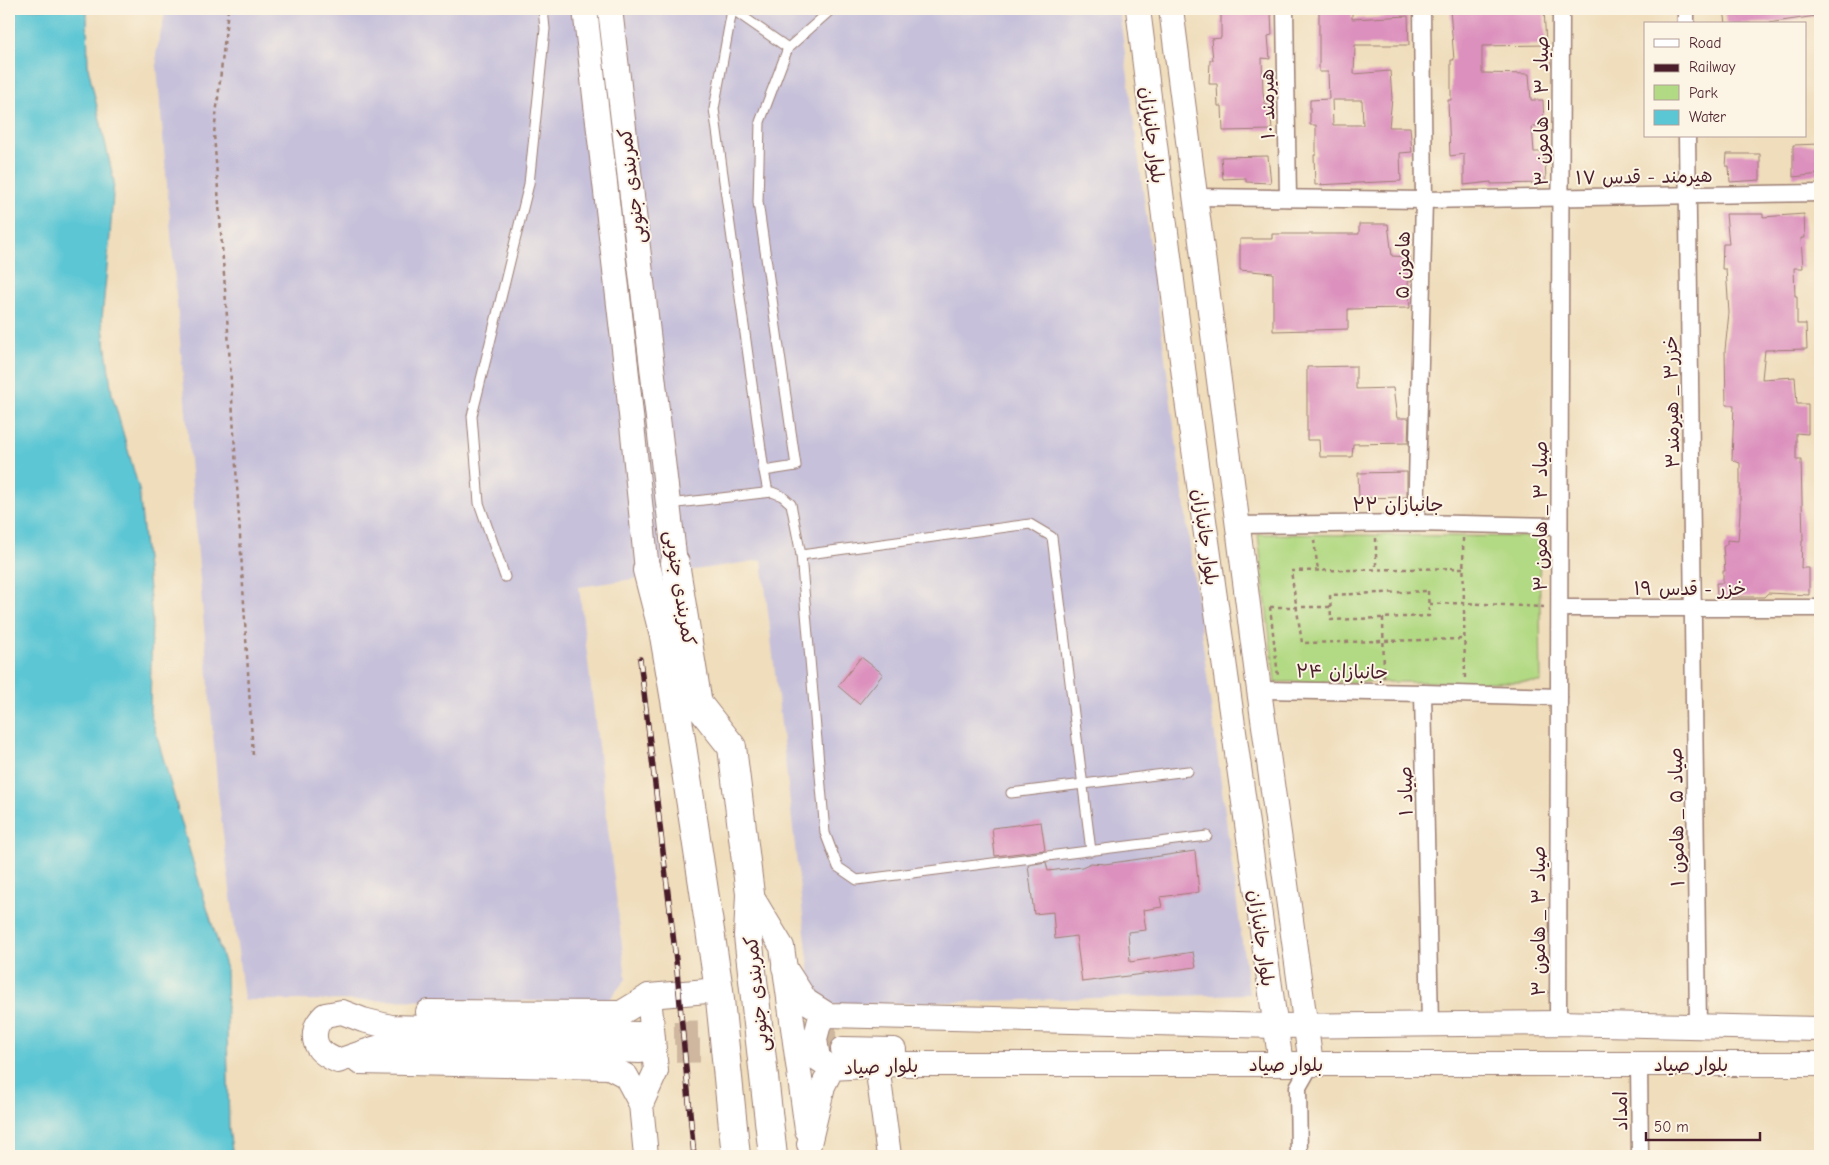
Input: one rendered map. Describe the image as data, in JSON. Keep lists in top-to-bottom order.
{
  "streets": {
    "highway": ["کمربندی جنوبی"],
    "main road": ["بلوار جانبازان", "بلوار صیاد"],
    "street": [
      "هیرمند ۱۰",
      "صیاد ۳ _ هامون ۳",
      "هیرمند - قدس ۱۷",
      "هامون ۵",
      "خزر۳ _ هیرمند۳",
      "جانبازان ۲۲",
      "خزر - قدس ۱۹",
      "جانبازان ۲۴",
      "صیاد ۱",
      "صیاد ۵ _ هامون ۱",
      "امداد"
    ]
  },
  "crossings": [
    ["هیرمند ۱۰", "هیرمند - قدس ۱۷"],
    ["صیاد ۳ _ هامون ۳", "هیرمند - قدس ۱۷"],
    ["صیاد ۳ _ هامون ۳", "جانبازان ۲۲"],
    ["صیاد ۳ _ هامون ۳", "خزر - قدس ۱۹"],
    ["صیاد ۳ _ هامون ۳", "بلوار صیاد"],
    ["بلوار جانبازان", "هیرمند - قدس ۱۷"],
    ["بلوار جانبازان", "جانبازان ۲۲"],
    ["بلوار جانبازان", "جانبازان ۲۴"],
    ["بلوار جانبازان", "بلوار صیاد"],
    ["هیرمند - قدس ۱۷", "هامون ۵"],
    ["هیرمند - قدس ۱۷", "خزر۳ _ هیرمند۳"],
    ["هامون ۵", "جانبازان ۲۲"],
    ["خزر۳ _ هیرمند۳", "خزر - قدس ۱۹"],
    ["خزر۳ _ هیرمند۳", "صیاد ۵ _ هامون ۱"],
    ["خزر - قدس ۱۹", "صیاد ۵ _ هامون ۱"],
    ["جانبازان ۲۴", "صیاد ۱"],
    ["صیاد ۱", "بلوار صیاد"],
    ["صیاد ۵ _ هامون ۱", "بلوار صیاد"],
    ["بلوار صیاد", "امداد"]
  ],
  "legend": [
    "Road",
    "Railway",
    "Park",
    "Water"
  ],
  "scale_bar": "50 m"
}
